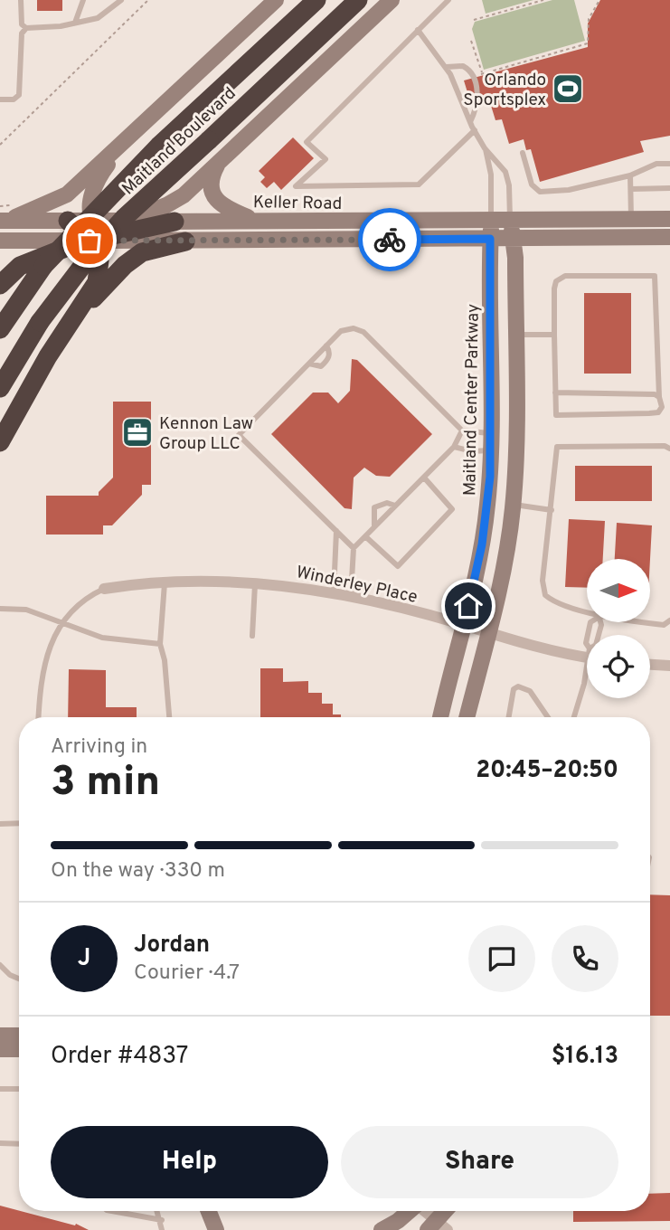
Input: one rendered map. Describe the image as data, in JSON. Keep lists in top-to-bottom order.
{
  "streets": {
    "highway": ["Maitland Boulevard"],
    "street": ["Keller Road", "Maitland Center Parkway", "Winderley Place"]
  },
  "crossings": [
    ["Keller Road", "Maitland Center Parkway"],
    ["Maitland Center Parkway", "Winderley Place"]
  ],
  "places": {
    "sports": ["Orlando Sportsplex"],
    "office": ["Kennon Law Group LLC"]
  },
  "north": "right",
  "page": {
    "heading": ["3 min", "Arriving in", "20:45–20:50"],
    "panel": [
      "Jordan",
      "Courier · 4.7",
      "Order #4837",
      "$16.13"
    ],
    "bar": "On the way · 330 m",
    "round": "J",
    "buttons": ["Help", "Share"]
  }
}
